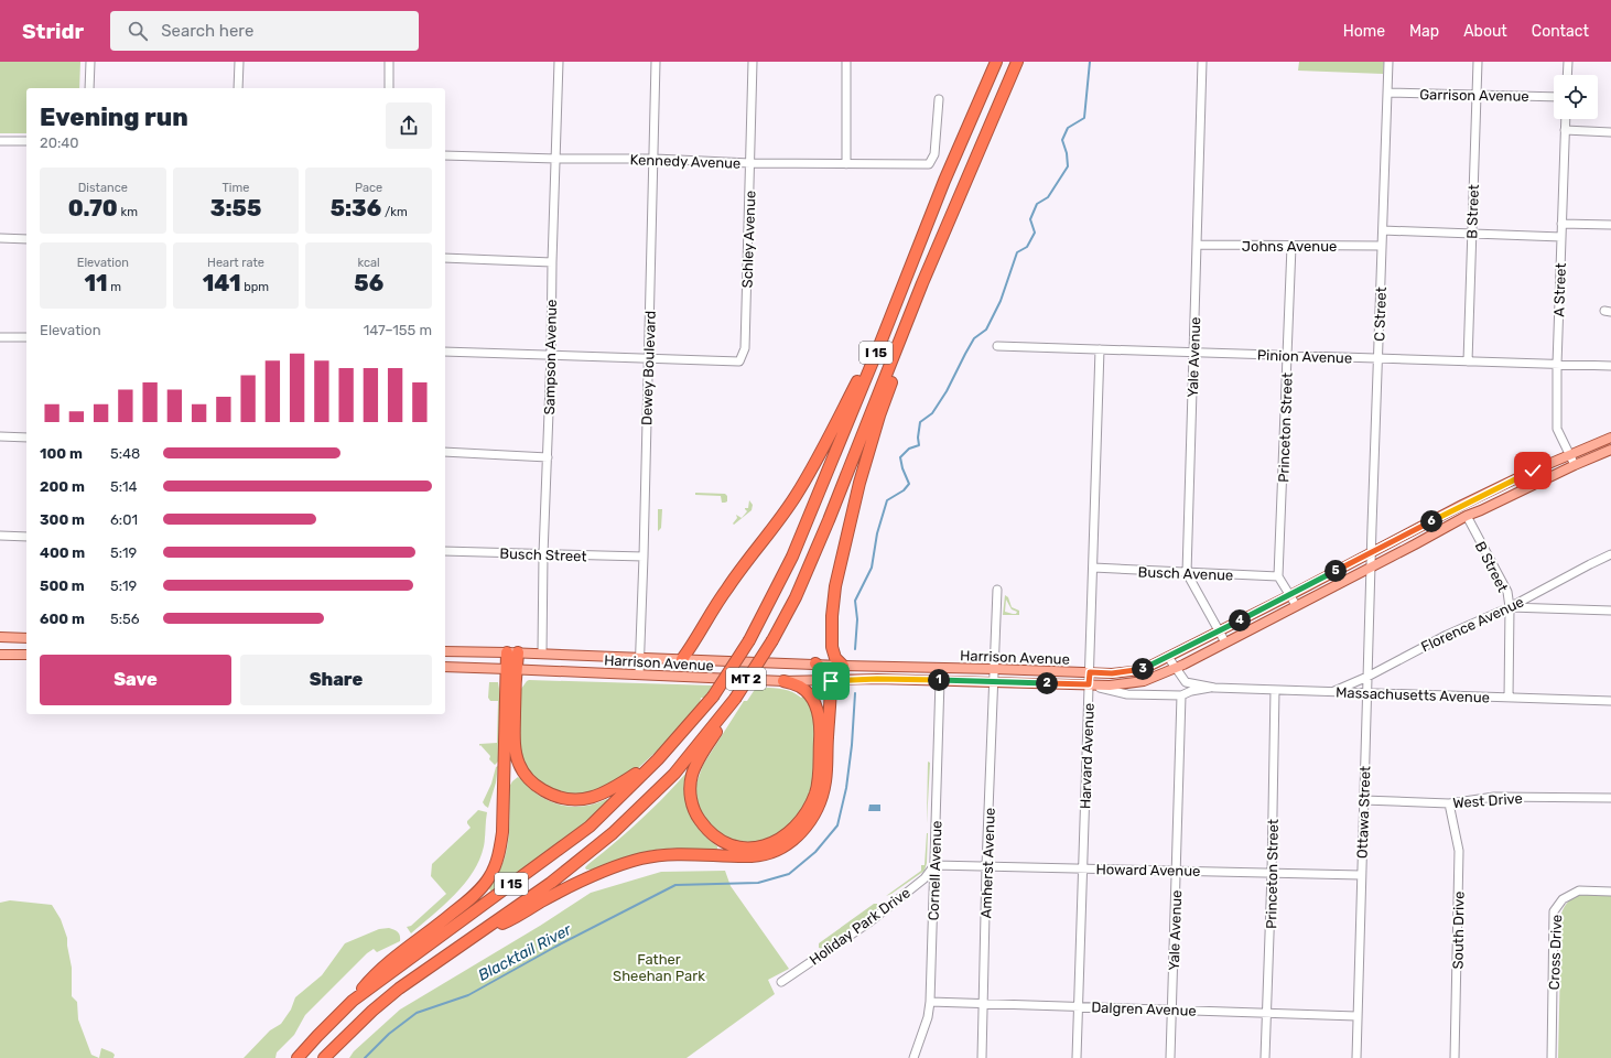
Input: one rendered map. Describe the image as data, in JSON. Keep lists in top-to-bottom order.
{
  "streets": {
    "highway": ["I 15"],
    "main road": ["Harrison Avenue", "MT 2"],
    "street": [
      "Garrison Avenue",
      "Kennedy Avenue",
      "B Street",
      "Schley Avenue",
      "Johns Avenue",
      "A Street",
      "C Street",
      "Pinion Avenue",
      "Sampson Avenue",
      "Yale Avenue",
      "Dewey Boulevard",
      "Princeton Street",
      "Busch Street",
      "Busch Avenue",
      "Florence Avenue",
      "Massachusetts Avenue",
      "Harvard Avenue",
      "West Drive",
      "Ottawa Street",
      "Amherst Avenue",
      "Howard Avenue",
      "Cornell Avenue",
      "Holiday Park Drive",
      "South Drive",
      "Cross Drive",
      "Dalgren Avenue"
    ]
  },
  "crossings": [
    ["Garrison Avenue", "B Street"],
    ["Garrison Avenue", "C Street"],
    ["Kennedy Avenue", "Schley Avenue"],
    ["Kennedy Avenue", "Sampson Avenue"],
    ["Kennedy Avenue", "Dewey Boulevard"],
    ["B Street", "Pinion Avenue"],
    ["B Street", "Florence Avenue"],
    ["B Street", "Harrison Avenue"],
    ["B Street", "Massachusetts Avenue"],
    ["Schley Avenue", "Dewey Boulevard"],
    ["Johns Avenue", "C Street"],
    ["Johns Avenue", "Yale Avenue"],
    ["Johns Avenue", "Princeton Street"],
    ["A Street", "Pinion Avenue"],
    ["A Street", "Harrison Avenue"],
    ["C Street", "Pinion Avenue"],
    ["C Street", "Harrison Avenue"],
    ["C Street", "Ottawa Street"],
    ["Pinion Avenue", "Yale Avenue"],
    ["Pinion Avenue", "Princeton Street"],
    ["Pinion Avenue", "Harvard Avenue"],
    ["Sampson Avenue", "Busch Street"],
    ["Sampson Avenue", "Harrison Avenue"],
    ["Yale Avenue", "Busch Avenue"],
    ["Yale Avenue", "Massachusetts Avenue"],
    ["Yale Avenue", "Howard Avenue"],
    ["Yale Avenue", "Dalgren Avenue"],
    ["Dewey Boulevard", "Busch Street"],
    ["Dewey Boulevard", "Harrison Avenue"],
    ["Princeton Street", "Busch Avenue"],
    ["Princeton Street", "Massachusetts Avenue"],
    ["Princeton Street", "Howard Avenue"],
    ["Princeton Street", "Dalgren Avenue"],
    ["Busch Avenue", "Harvard Avenue"],
    ["Florence Avenue", "Massachusetts Avenue"],
    ["Florence Avenue", "Ottawa Street"],
    ["Harrison Avenue", "Massachusetts Avenue"],
    ["Harrison Avenue", "Harvard Avenue"],
    ["Harrison Avenue", "Ottawa Street"],
    ["Harrison Avenue", "Amherst Avenue"],
    ["Harrison Avenue", "Cornell Avenue"],
    ["Massachusetts Avenue", "Harvard Avenue"],
    ["Massachusetts Avenue", "Ottawa Street"],
    ["Harvard Avenue", "Howard Avenue"],
    ["Harvard Avenue", "Dalgren Avenue"],
    ["West Drive", "Ottawa Street"],
    ["West Drive", "South Drive"],
    ["Ottawa Street", "Howard Avenue"],
    ["Ottawa Street", "Dalgren Avenue"],
    ["Amherst Avenue", "Howard Avenue"],
    ["Amherst Avenue", "Dalgren Avenue"],
    ["Howard Avenue", "Cornell Avenue"],
    ["Howard Avenue", "Holiday Park Drive"],
    ["Cornell Avenue", "Holiday Park Drive"],
    ["Cornell Avenue", "Dalgren Avenue"]
  ],
  "water": ["Blacktail River"],
  "parks": ["Father Sheehan Park"],
  "page": {
    "header": "Stridr",
    "search": "Search here",
    "nav": [
      "Home",
      "Map",
      "About",
      "Contact"
    ],
    "heading": ["Evening run", "20:40"],
    "stats": [
      ["Distance", "0.70 km"],
      ["Time", "3:55"],
      ["Pace", "5:36 /km"],
      ["Elevation", "11 m"],
      ["Heart rate", "141 bpm"],
      ["kcal", "56"]
    ],
    "chart": ["Elevation", "147–155 m"],
    "list": [
      {
        "name": "100 m",
        "note": "5:48"
      },
      {
        "name": "200 m",
        "note": "5:14"
      },
      {
        "name": "300 m",
        "note": "6:01"
      },
      {
        "name": "400 m",
        "note": "5:19"
      },
      {
        "name": "500 m",
        "note": "5:19"
      },
      {
        "name": "600 m",
        "note": "5:56"
      }
    ],
    "pins": [
      "6",
      "5",
      "4",
      "3",
      "1",
      "2"
    ],
    "buttons": ["Save", "Share"]
  }
}
